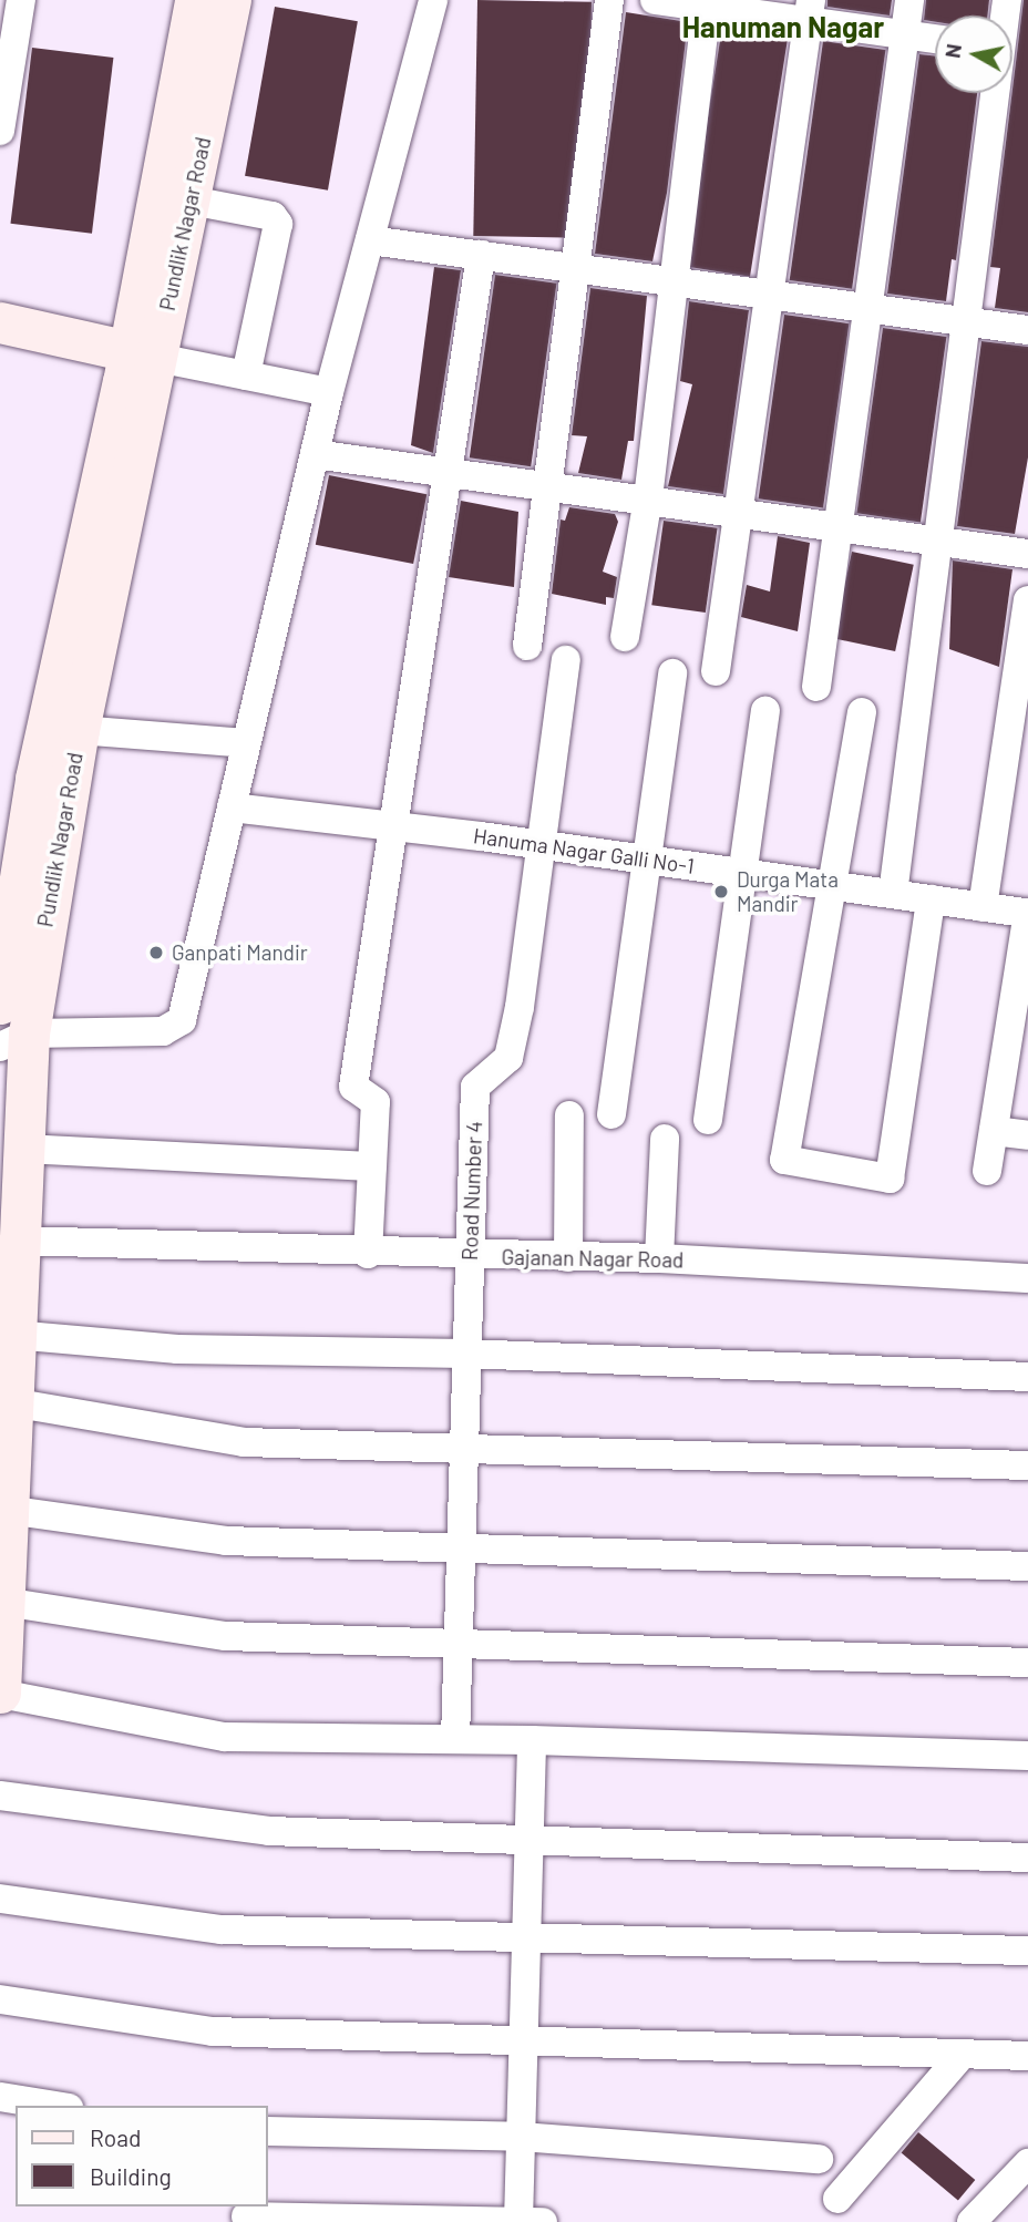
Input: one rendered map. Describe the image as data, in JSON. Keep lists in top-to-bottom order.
{
  "streets": {
    "main road": ["Pundlik Nagar Road"],
    "street": ["Hanuma Nagar Galli No-1", "Road Number 4", "Gajanan Nagar Road"]
  },
  "crossings": [
    ["Pundlik Nagar Road", "Gajanan Nagar Road"],
    ["Hanuma Nagar Galli No-1", "Road Number 4"],
    ["Road Number 4", "Gajanan Nagar Road"]
  ],
  "districts": ["Hanuman Nagar"],
  "places": ["Durga Mata Mandir", "Ganpati Mandir"],
  "legend": ["Road", "Building"],
  "north": "left"
}
